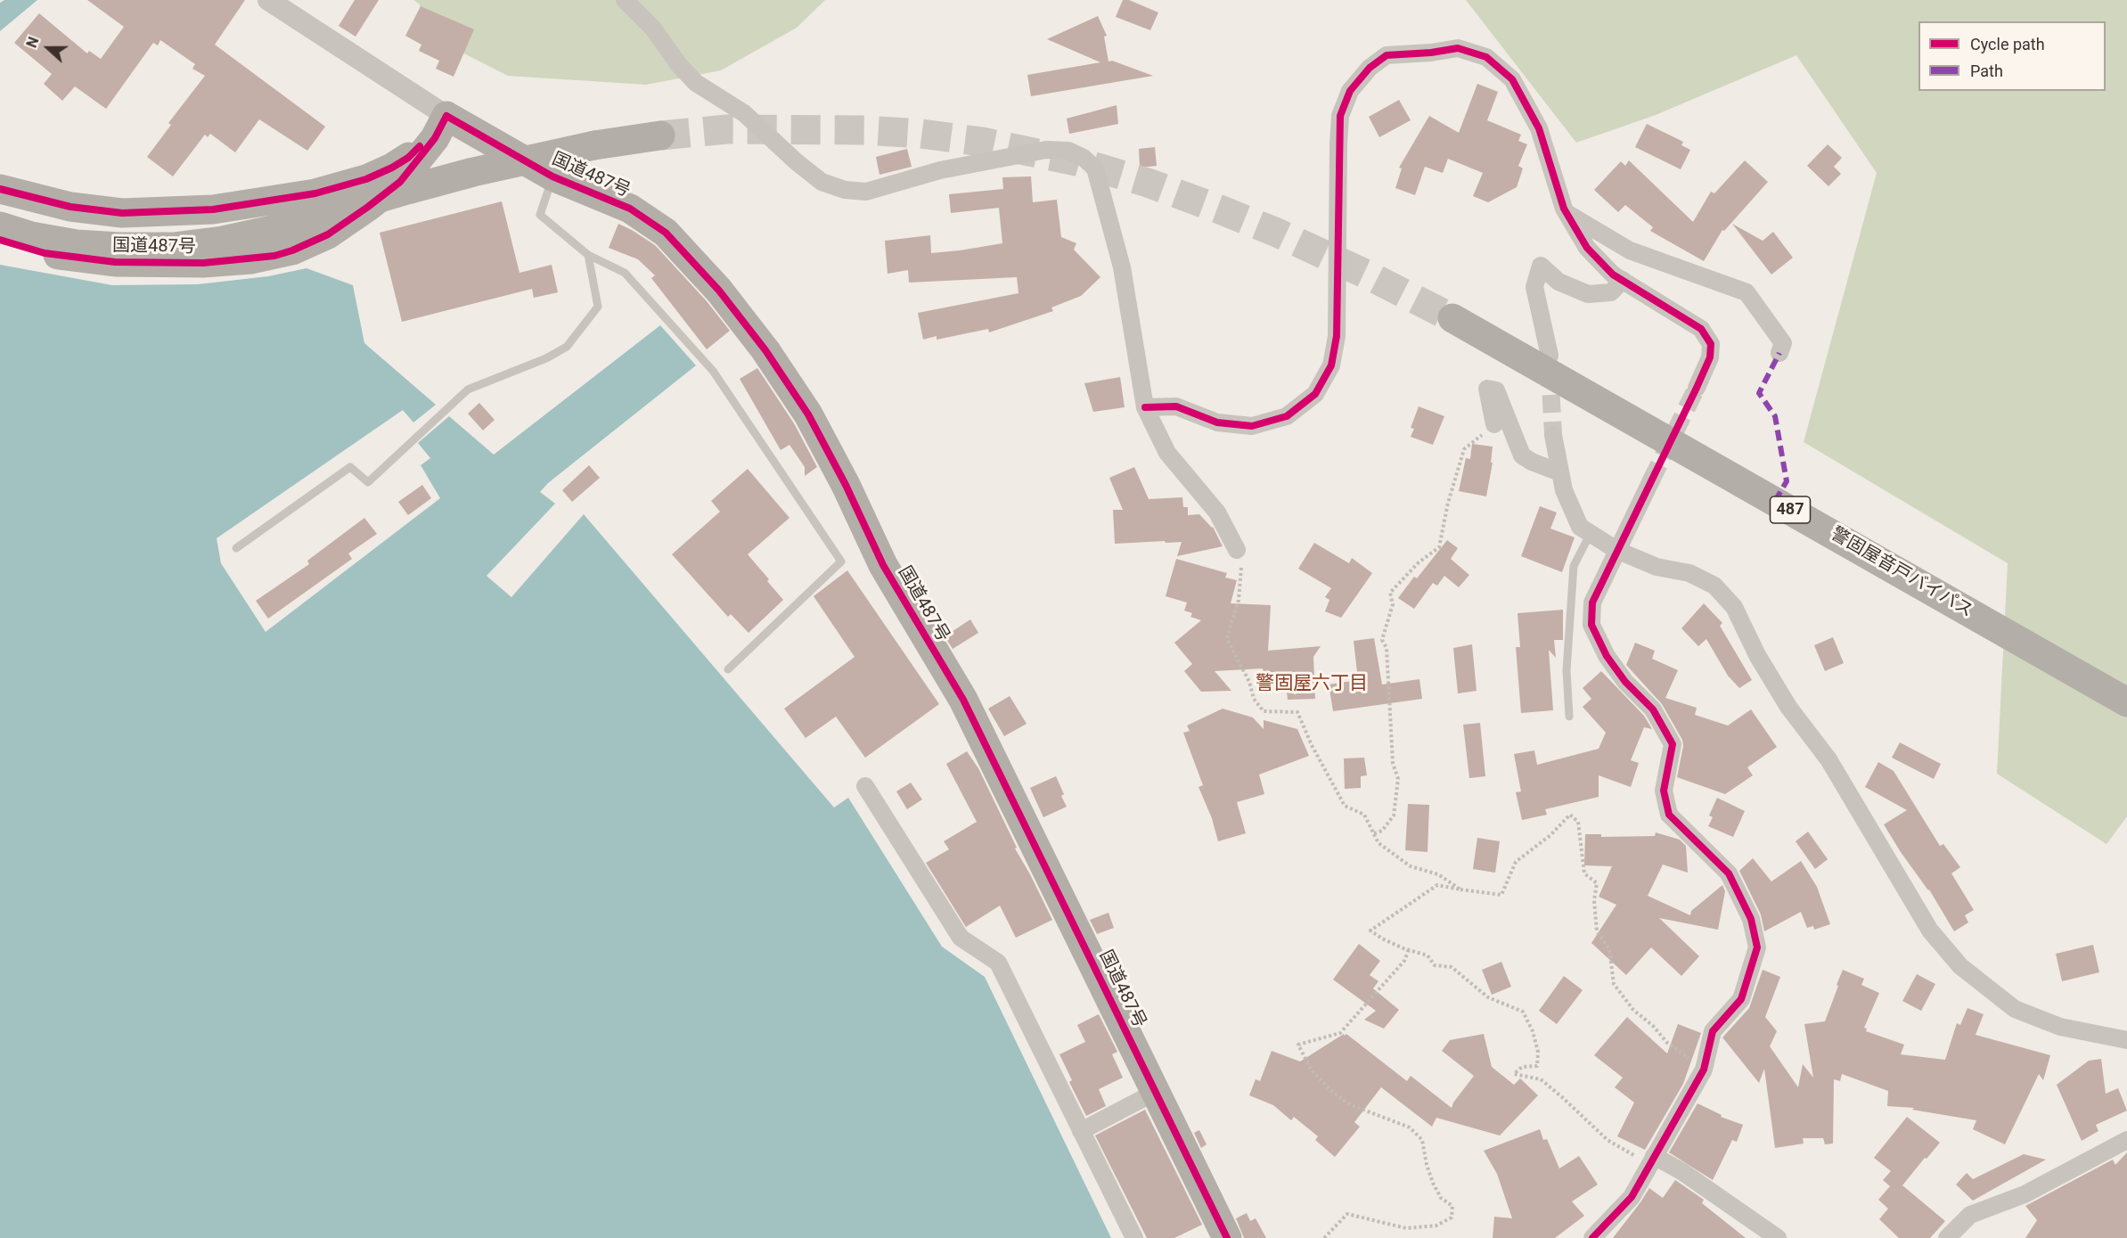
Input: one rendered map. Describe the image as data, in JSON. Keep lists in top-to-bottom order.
{
  "streets": {
    "highway": ["国道487号", "487", "警固屋音戸バイパス"]
  },
  "districts": ["警固屋六丁目"],
  "legend": ["Cycle path", "Path"],
  "north": "left"
}
